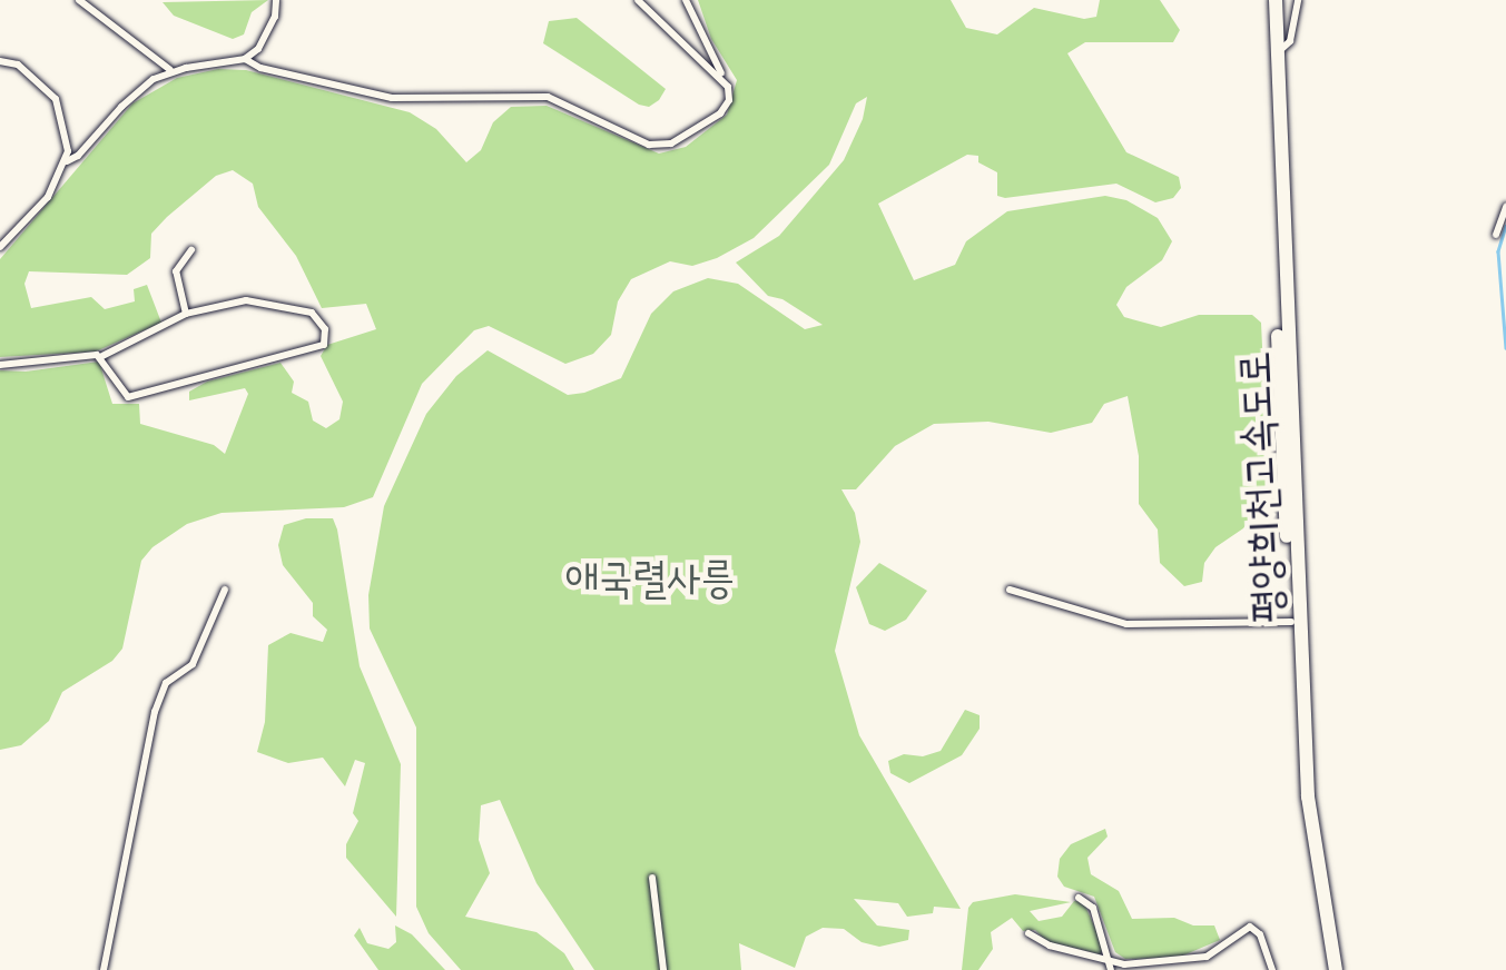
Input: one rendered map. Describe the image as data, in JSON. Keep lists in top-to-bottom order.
{
  "streets": {
    "highway": ["평양희천고속도로"]
  },
  "parks": ["애국렬사릉"]
}
